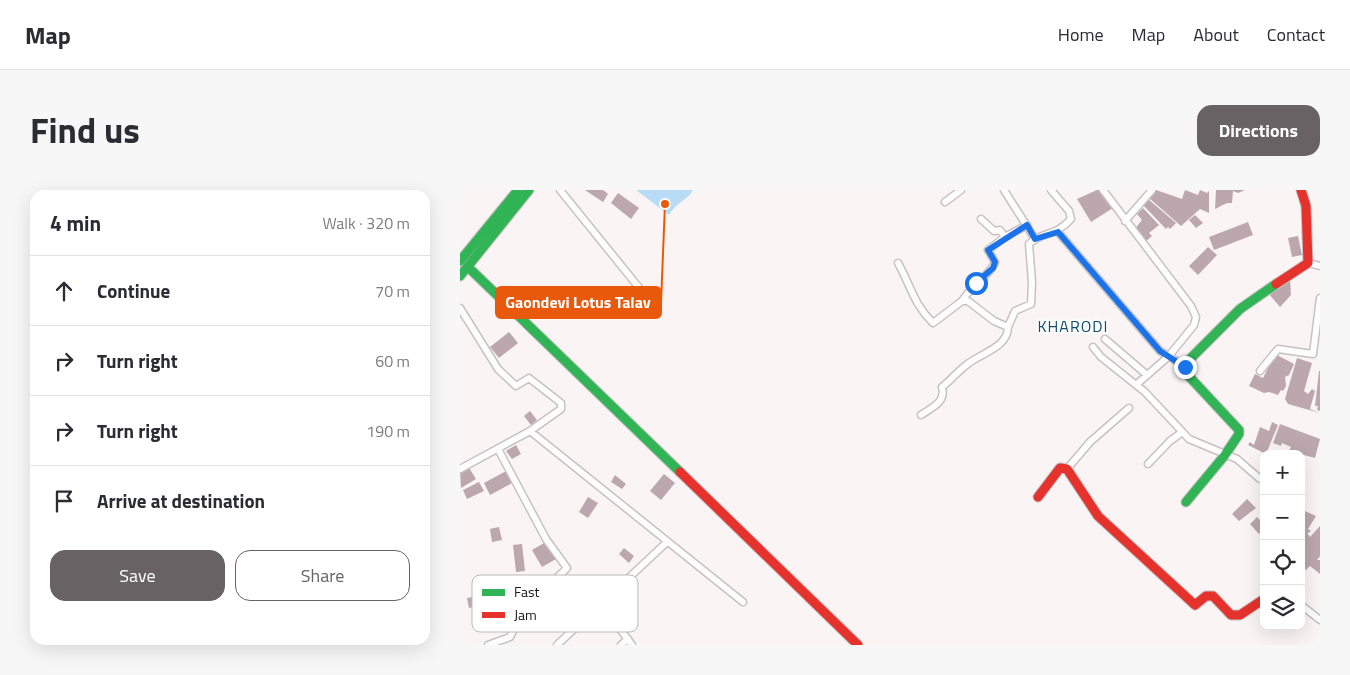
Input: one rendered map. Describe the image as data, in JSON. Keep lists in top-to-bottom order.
{
  "districts": ["KHARODI"],
  "places": ["Gaondevi Lotus Talav"],
  "legend": ["Fast", "Jam"],
  "page": {
    "header": "Map",
    "nav": [
      "Home",
      "Map",
      "About",
      "Contact"
    ],
    "title": "Find us",
    "buttons": [
      "Directions",
      ["Save", "Share"]
    ],
    "heading": ["4 min", "Walk · 320 m"],
    "list": [
      ["Continue", "70 m"],
      ["Turn right", "60 m"],
      ["Turn right", "190 m"],
      "Arrive at destination"
    ],
    "map_buttons": ["+", "−"]
  }
}
